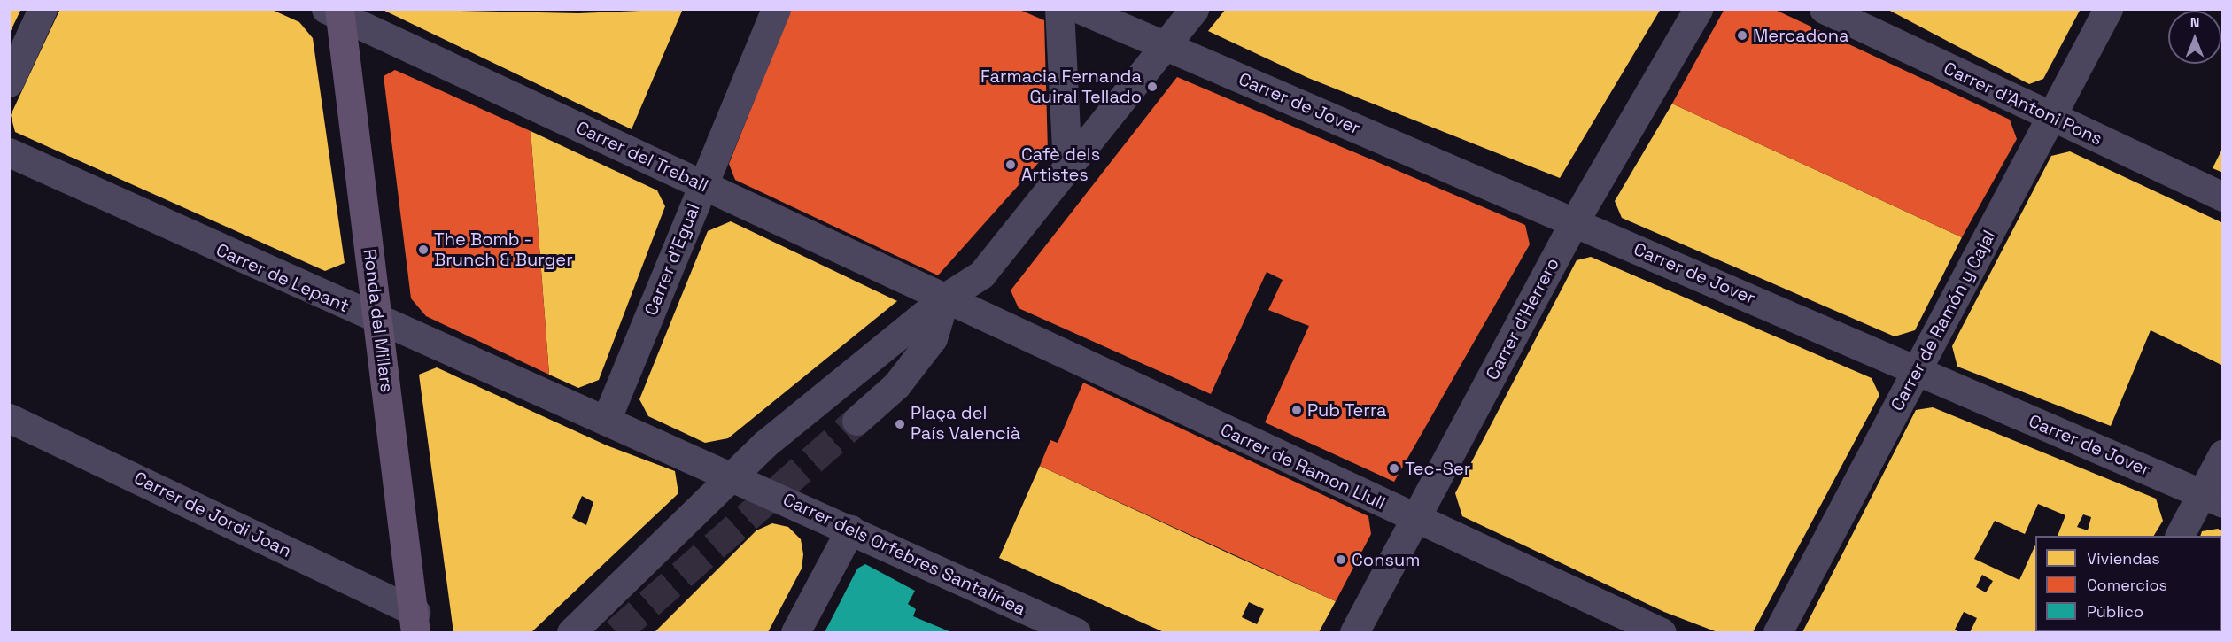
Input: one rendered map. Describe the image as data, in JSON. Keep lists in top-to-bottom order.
{
  "streets": {
    "main road": ["Ronda del Millars"],
    "street": [
      "Carrer de Jover",
      "Carrer d'Antoni Pons",
      "Carrer del Treball",
      "Carrer d'Egual",
      "Carrer de Lepant",
      "Carrer d'Herrero",
      "Carrer de Ramón y Cajal",
      "Carrer de Ramon Llull",
      "Carrer de Jordi Joan",
      "Carrer dels Orfebres Santalínea"
    ]
  },
  "crossings": [
    ["Carrer de Jover", "Carrer d'Herrero"],
    ["Carrer de Jover", "Carrer de Ramón y Cajal"],
    ["Carrer d'Antoni Pons", "Carrer de Ramón y Cajal"],
    ["Carrer del Treball", "Carrer d'Egual"],
    ["Carrer del Treball", "Ronda del Millars"],
    ["Carrer del Treball", "Carrer de Ramon Llull"],
    ["Carrer d'Egual", "Carrer de Lepant"],
    ["Carrer de Lepant", "Ronda del Millars"],
    ["Carrer de Lepant", "Carrer dels Orfebres Santalínea"],
    ["Carrer d'Herrero", "Carrer de Ramon Llull"],
    ["Ronda del Millars", "Carrer de Jordi Joan"]
  ],
  "places": [
    "Mercadona",
    "Farmacia Fernanda Guiral Tellado",
    "Cafè dels Artistes",
    "The Bomb - Brunch & Burger",
    "Pub Terra",
    "Plaça del País Valencià",
    "Tec-Ser",
    "Consum"
  ],
  "legend": ["Viviendas", "Comercios", "Público"],
  "north": "top"
}
